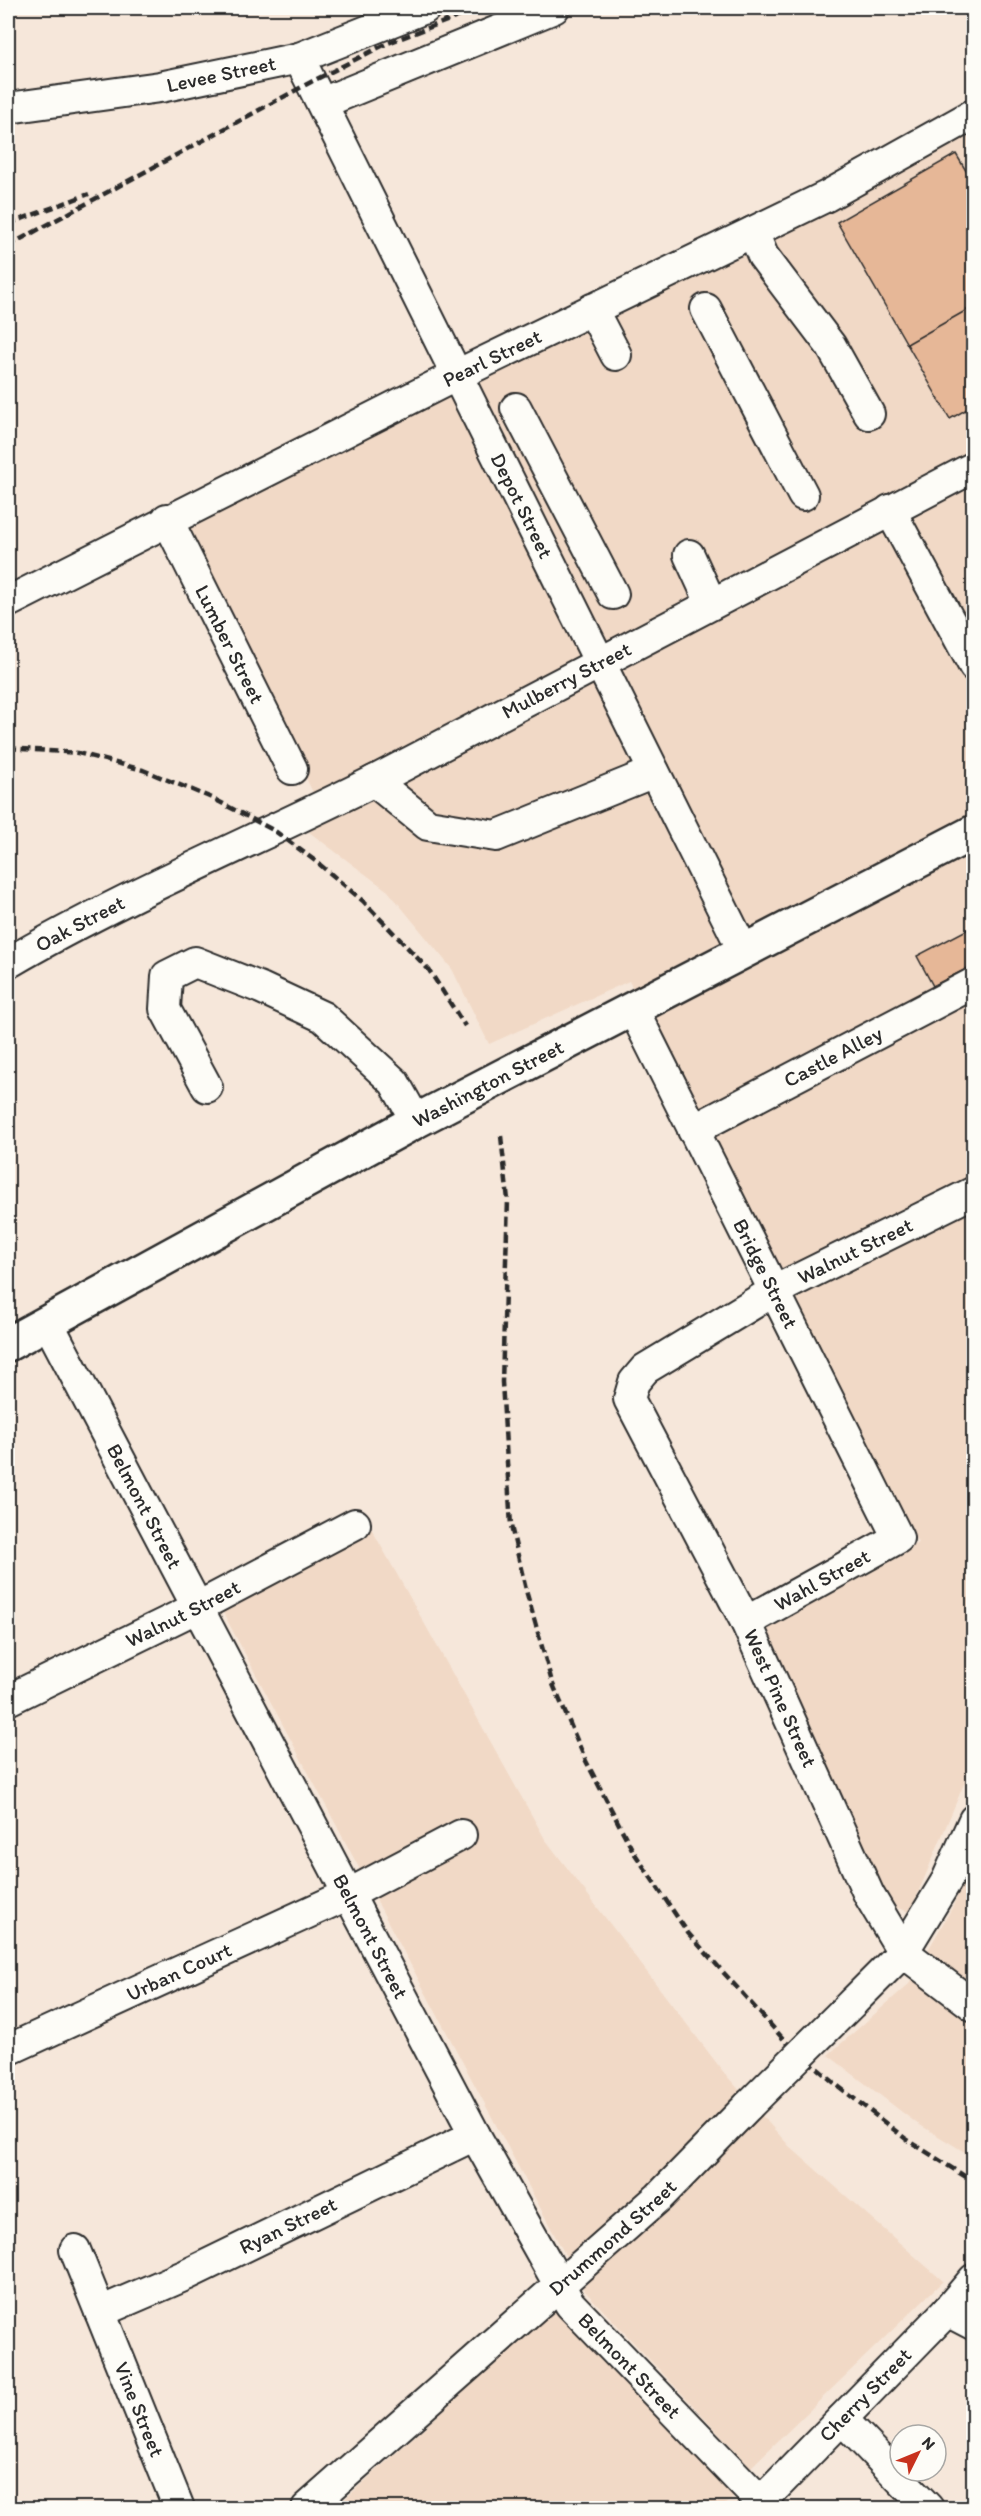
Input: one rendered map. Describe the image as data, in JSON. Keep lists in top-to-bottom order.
{
  "streets": {
    "main road": ["Washington Street"],
    "street": [
      "Levee Street",
      "Pearl Street",
      "Depot Street",
      "Lumber Street",
      "Mulberry Street",
      "Oak Street",
      "Castle Alley",
      "Walnut Street",
      "Bridge Street",
      "Belmont Street",
      "Wahl Street",
      "West Pine Street",
      "Urban Court",
      "Ryan Street",
      "Drummond Street",
      "Cherry Street",
      "Vine Street"
    ]
  },
  "crossings": [
    ["Levee Street", "Depot Street"],
    ["Pearl Street", "Depot Street"],
    ["Pearl Street", "Lumber Street"],
    ["Depot Street", "Mulberry Street"],
    ["Depot Street", "Washington Street"],
    ["Mulberry Street", "Oak Street"],
    ["Castle Alley", "Bridge Street"],
    ["Washington Street", "Bridge Street"],
    ["Washington Street", "Belmont Street"],
    ["Walnut Street", "Bridge Street"],
    ["Walnut Street", "Belmont Street"],
    ["Walnut Street", "West Pine Street"],
    ["Bridge Street", "Wahl Street"],
    ["Belmont Street", "Urban Court"],
    ["Belmont Street", "Ryan Street"],
    ["Belmont Street", "Drummond Street"],
    ["Belmont Street", "Cherry Street"],
    ["Wahl Street", "West Pine Street"],
    ["West Pine Street", "Drummond Street"],
    ["Ryan Street", "Vine Street"]
  ],
  "north": "top right"
}
